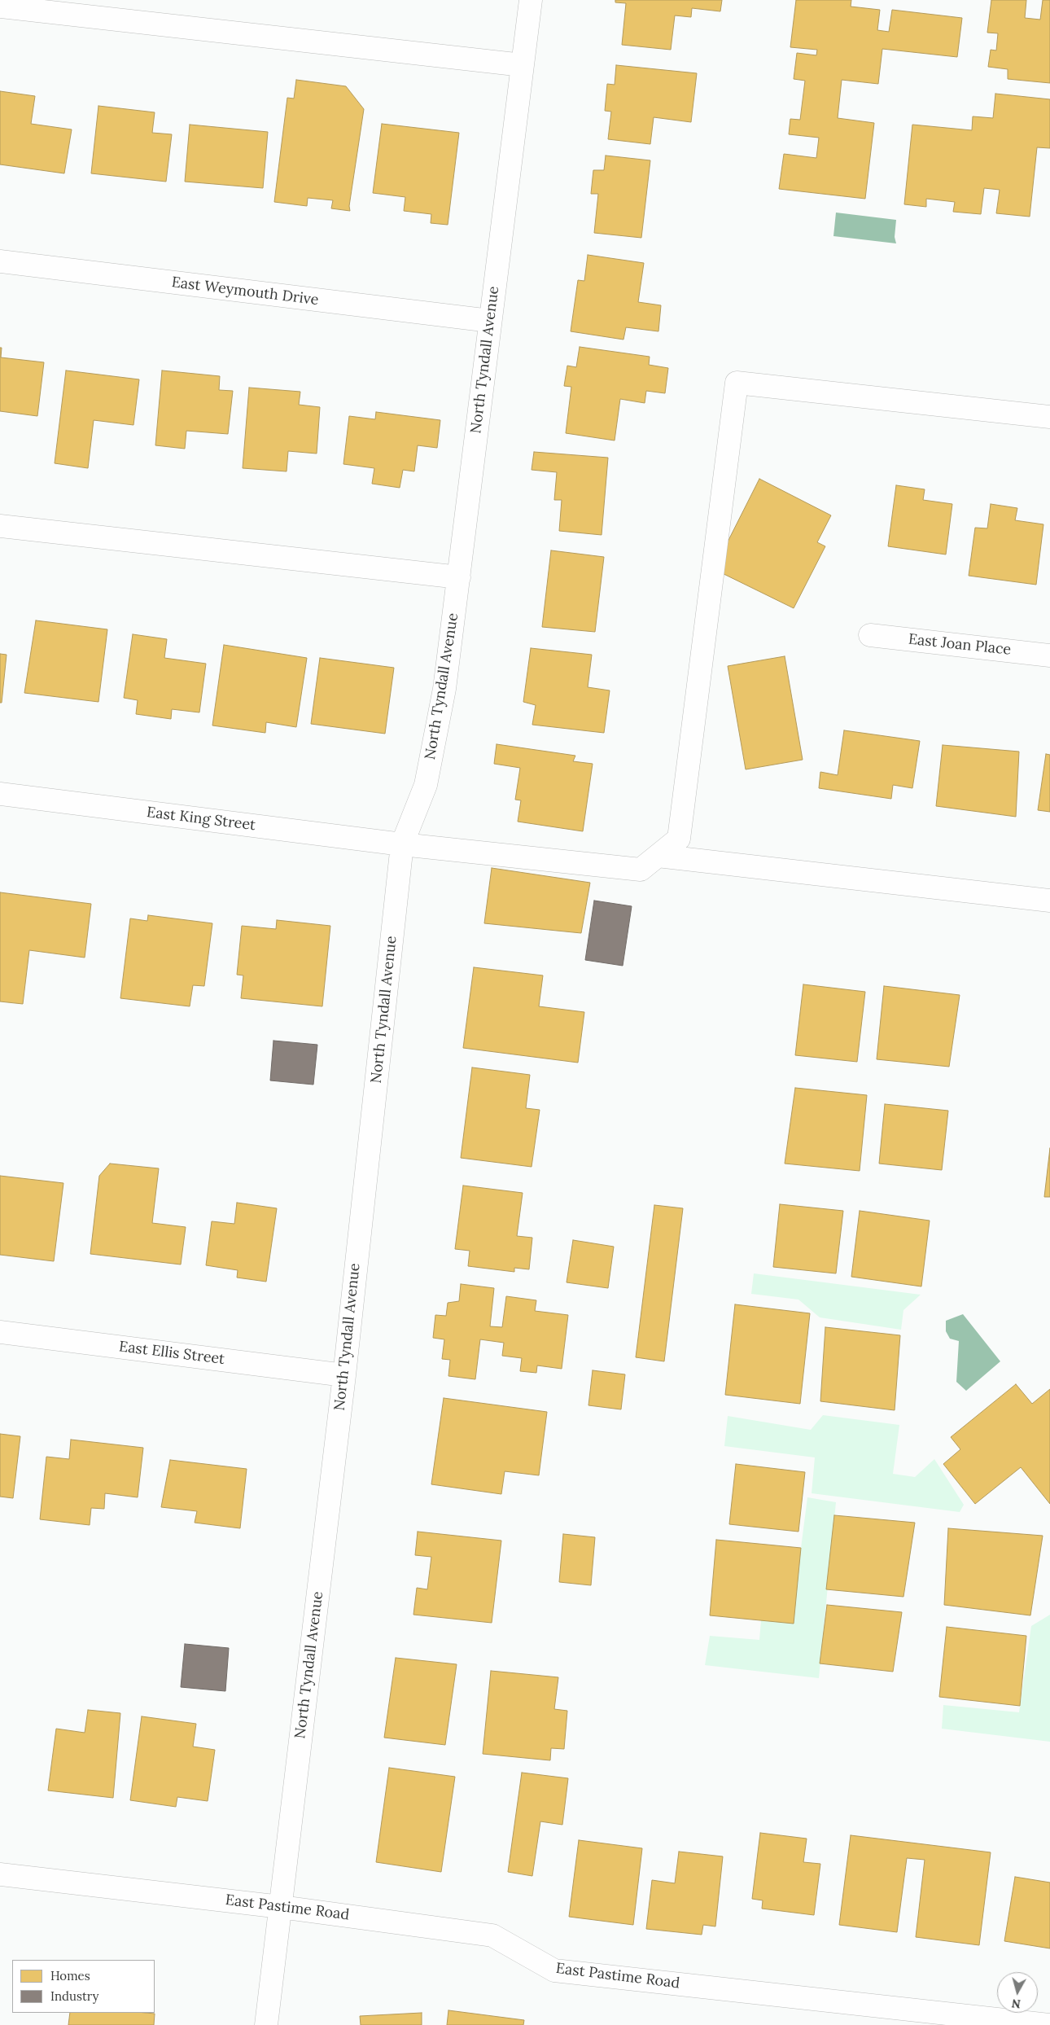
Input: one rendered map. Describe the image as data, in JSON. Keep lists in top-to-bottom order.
{
  "streets": {
    "street": [
      "East Weymouth Drive",
      "North Tyndall Avenue",
      "East Joan Place",
      "East King Street",
      "East Ellis Street",
      "East Pastime Road"
    ]
  },
  "crossings": [
    ["East Weymouth Drive", "North Tyndall Avenue"],
    ["North Tyndall Avenue", "East King Street"],
    ["North Tyndall Avenue", "East Ellis Street"],
    ["North Tyndall Avenue", "East Pastime Road"]
  ],
  "legend": ["Homes", "Industry"],
  "north": "bottom"
}
